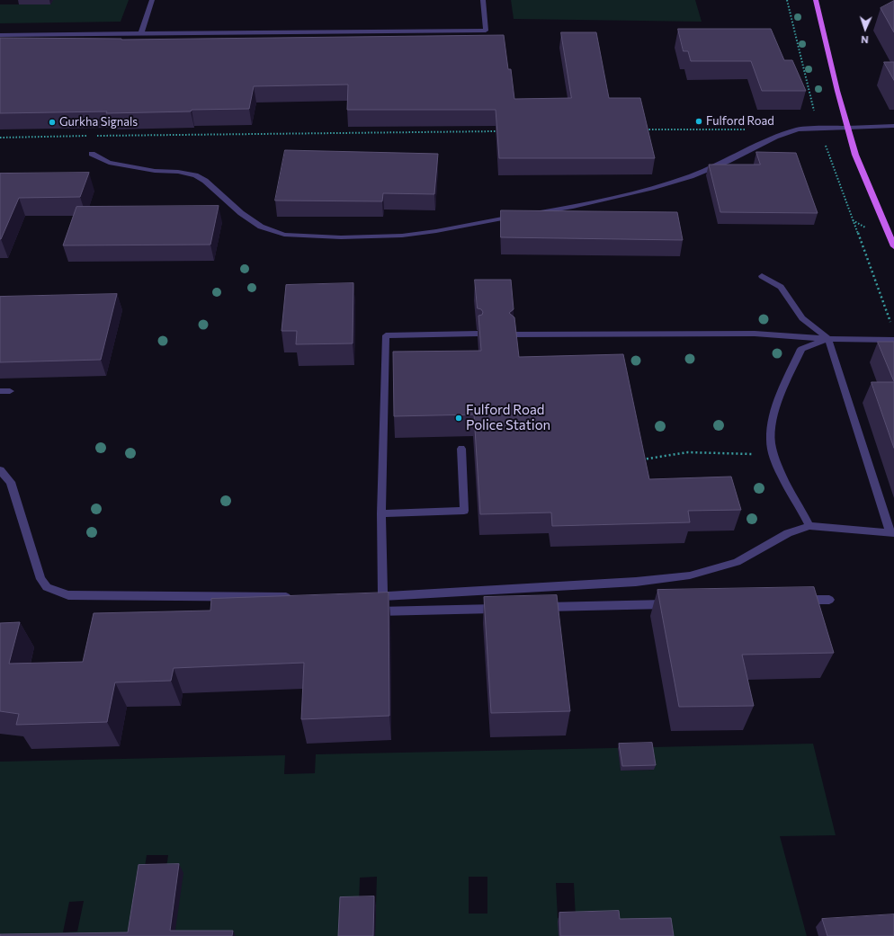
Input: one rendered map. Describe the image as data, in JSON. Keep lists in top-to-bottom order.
{
  "places": ["Fulford Road", "Gurkha Signals", "Fulford Road Police Station"],
  "north": "bottom"
}
